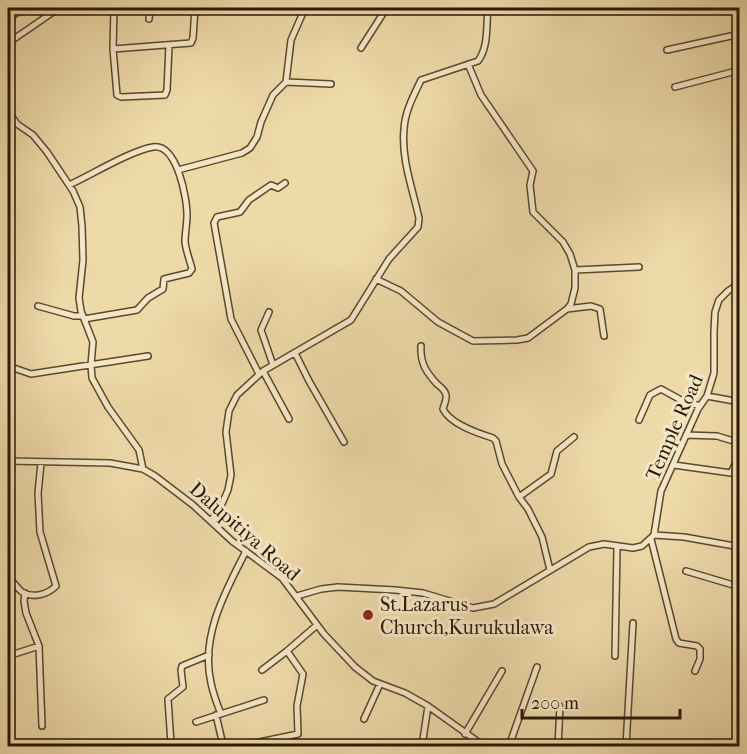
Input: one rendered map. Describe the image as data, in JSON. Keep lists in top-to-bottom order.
{
  "streets": {
    "street": ["Temple Road", "Dalupitiya Road"]
  },
  "places": ["St.Lazarus Church,Kurukulawa"],
  "scale_bar": "200 m"
}
